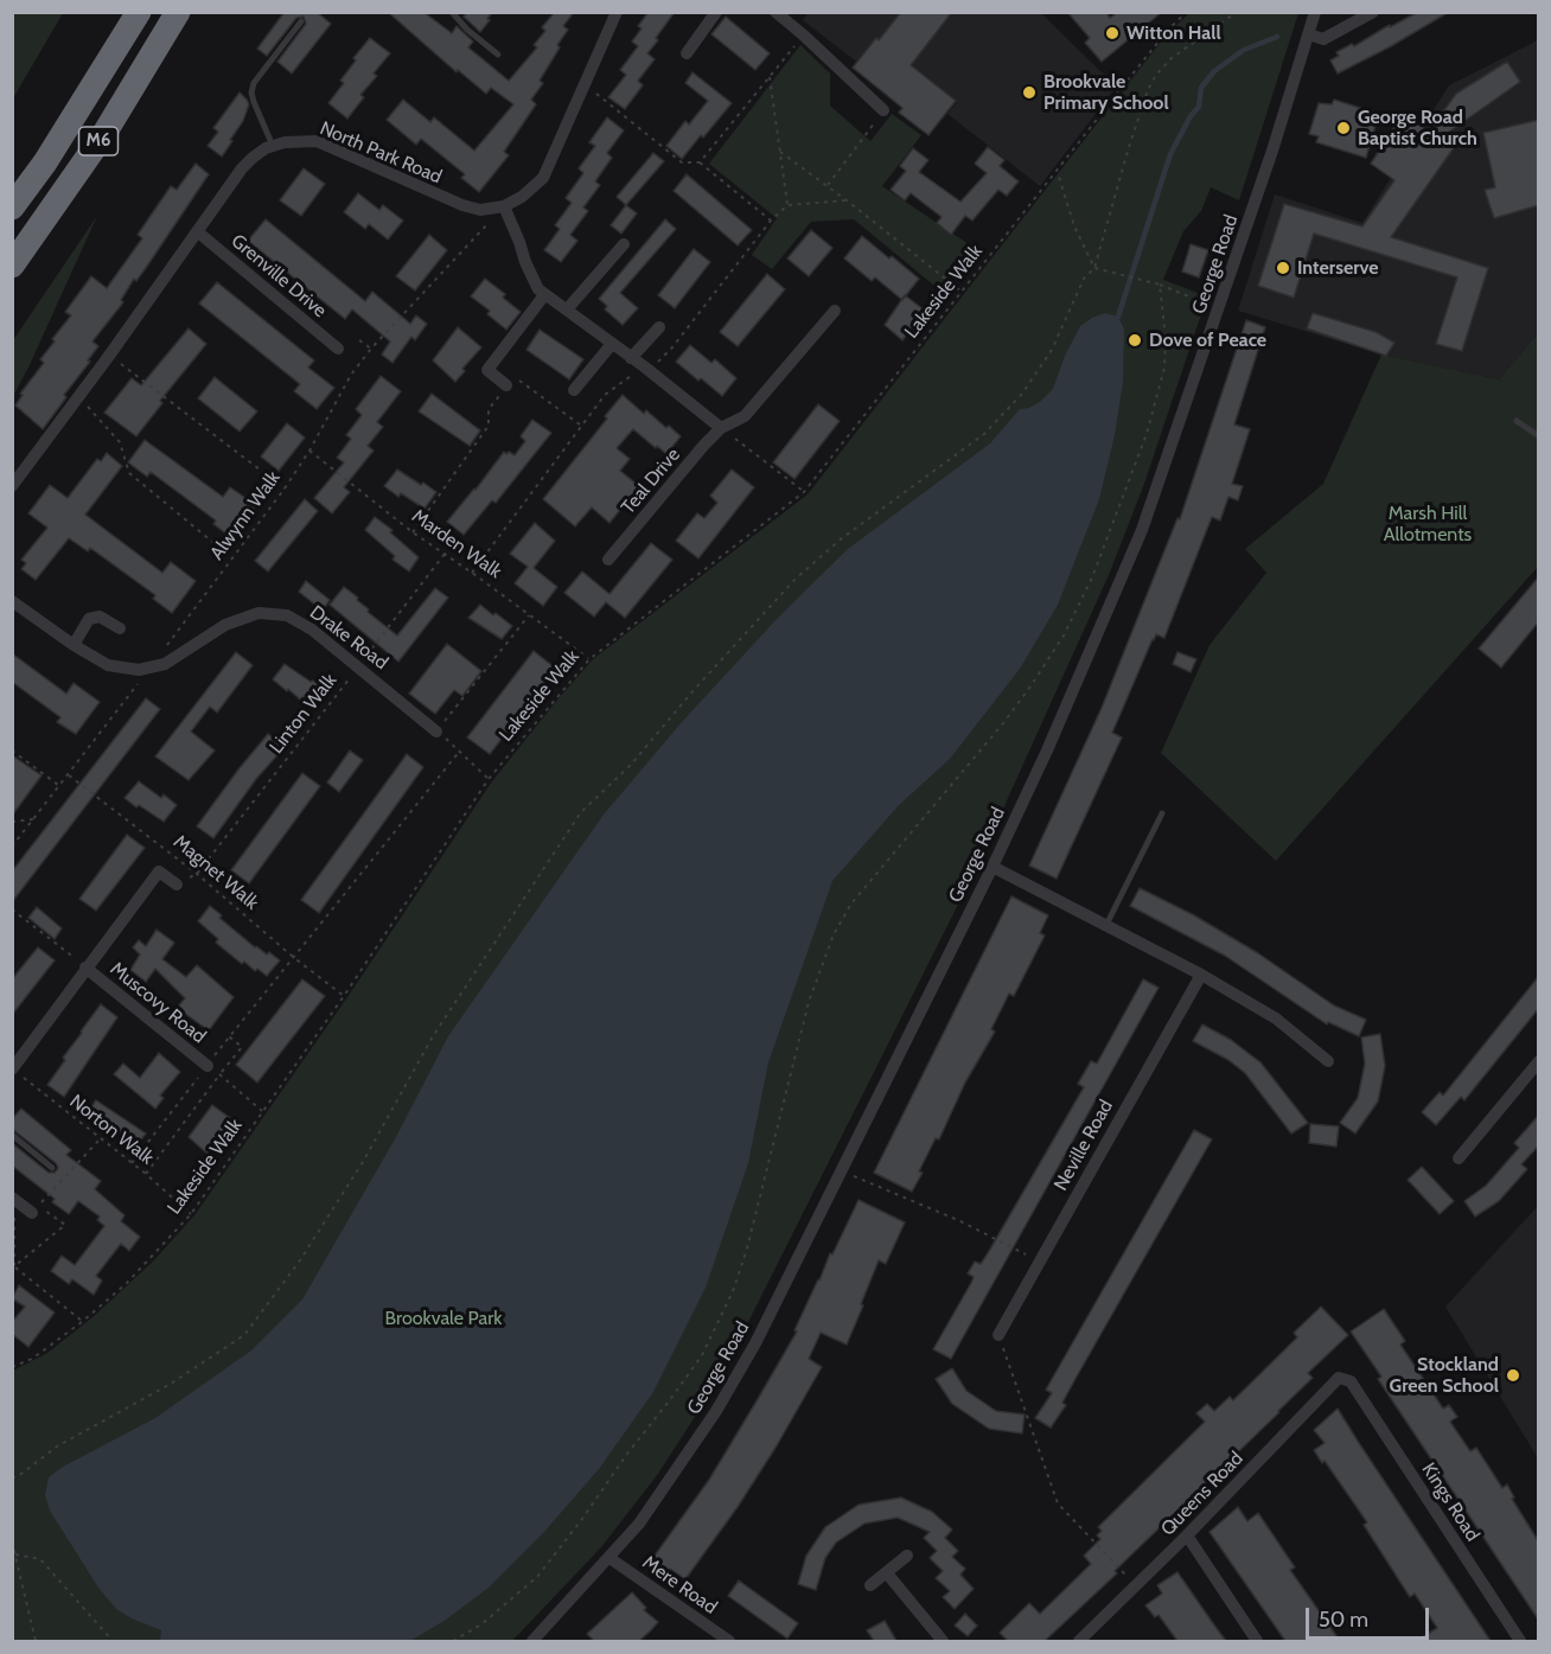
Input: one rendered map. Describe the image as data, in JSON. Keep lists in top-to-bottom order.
{
  "streets": {
    "highway": ["M6"],
    "street": [
      "North Park Road",
      "George Road",
      "Grenville Drive",
      "Teal Drive",
      "Drake Road",
      "Muscovy Road",
      "Neville Road",
      "Queens Road",
      "Kings Road",
      "Mere Road"
    ],
    "path": [
      "Lakeside Walk",
      "Alwynn Walk",
      "Marden Walk",
      "Linton Walk",
      "Magnet Walk",
      "Norton Walk"
    ]
  },
  "crossings": [
    ["North Park Road", "Grenville Drive"],
    ["North Park Road", "Alwynn Walk"],
    ["George Road", "Mere Road"],
    ["Lakeside Walk", "Marden Walk"],
    ["Lakeside Walk", "Magnet Walk"],
    ["Lakeside Walk", "Norton Walk"],
    ["Alwynn Walk", "Marden Walk"],
    ["Alwynn Walk", "Drake Road"],
    ["Alwynn Walk", "Magnet Walk"],
    ["Marden Walk", "Linton Walk"],
    ["Drake Road", "Linton Walk"],
    ["Linton Walk", "Magnet Walk"],
    ["Linton Walk", "Muscovy Road"],
    ["Muscovy Road", "Norton Walk"],
    ["Queens Road", "Kings Road"]
  ],
  "parks": ["Marsh Hill Allotments", "Brookvale Park"],
  "places": [
    "Witton Hall",
    "Brookvale Primary School",
    "George Road Baptist Church",
    "Interserve",
    "Dove of Peace",
    "Stockland Green School"
  ],
  "scale_bar": "50 m"
}
